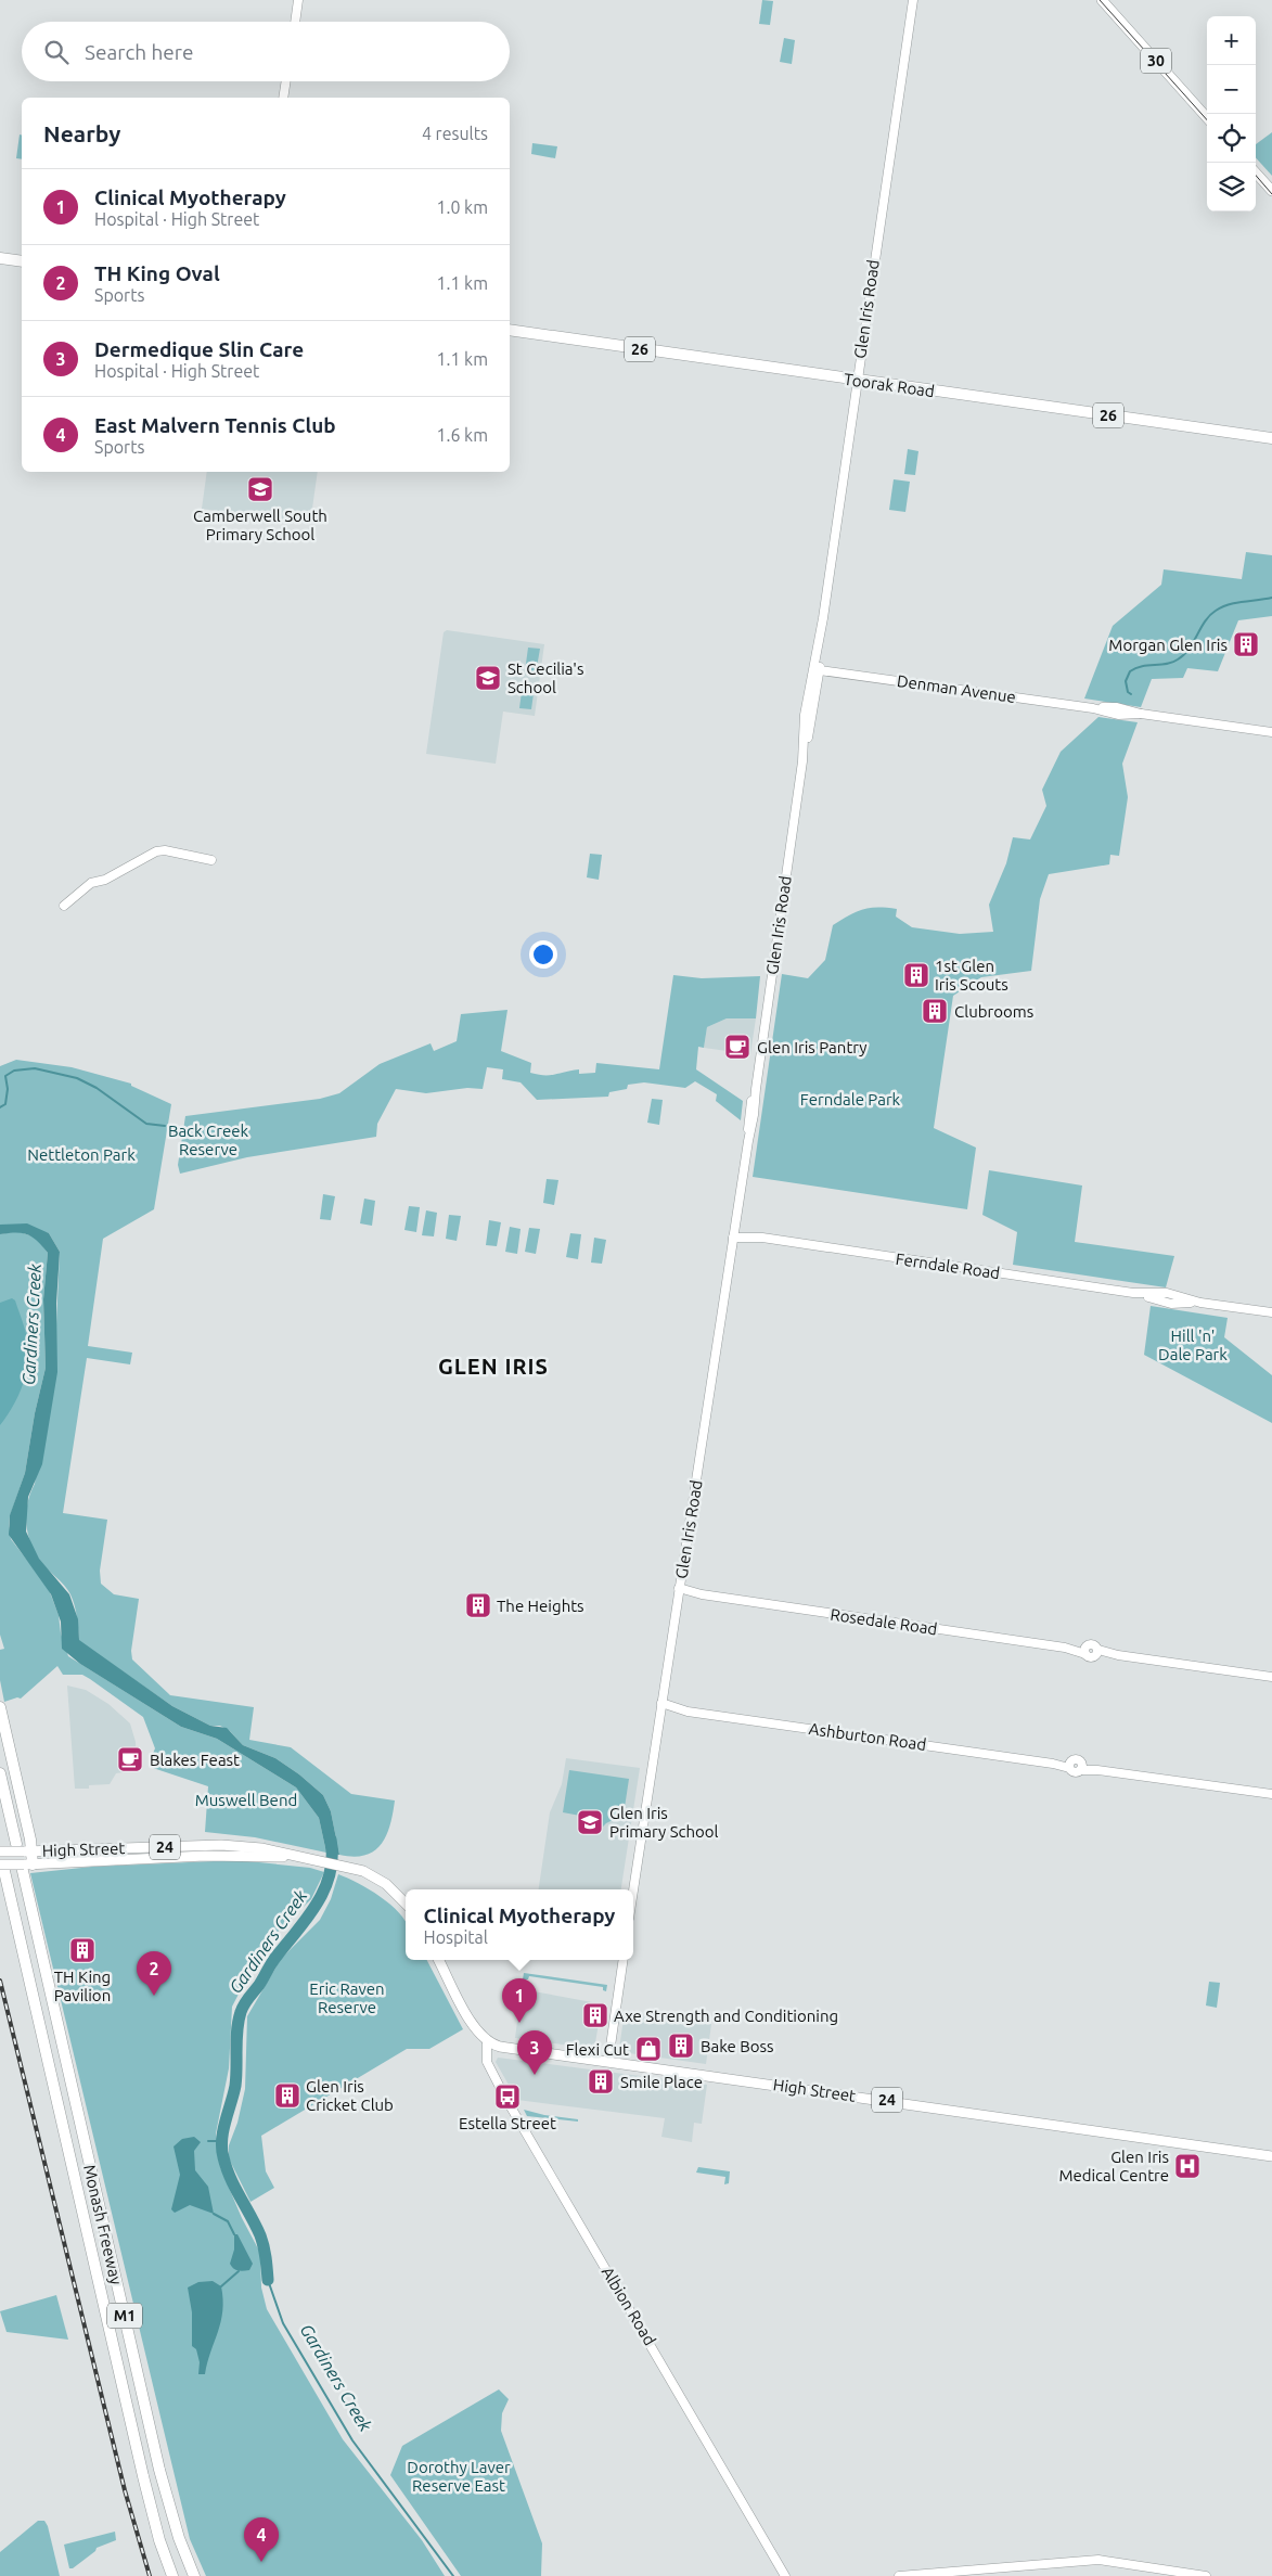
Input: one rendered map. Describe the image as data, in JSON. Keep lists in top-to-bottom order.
{
  "streets": {
    "highway": [
      "26",
      "Toorak Road",
      "Monash Freeway",
      "M1"
    ],
    "main road": ["30", "24", "High Street"],
    "street": [
      "Glen Iris Road",
      "Denman Avenue",
      "Ferndale Road",
      "Rosedale Road",
      "Ashburton Road",
      "Albion Road"
    ]
  },
  "crossings": [
    ["Glen Iris Road", "Toorak Road"],
    ["Glen Iris Road", "Denman Avenue"],
    ["Glen Iris Road", "Ferndale Road"],
    ["Glen Iris Road", "Rosedale Road"],
    ["Glen Iris Road", "Ashburton Road"],
    ["High Street", "Monash Freeway"],
    ["High Street", "Albion Road"]
  ],
  "districts": ["GLEN IRIS"],
  "water": ["Gardiners Creek"],
  "parks": [
    "Ferndale Park",
    "Back Creek Reserve",
    "Nettleton Park",
    "Hill 'n' Dale Park",
    "Muswell Bend",
    "Eric Raven Reserve",
    "Dorothy Laver Reserve East"
  ],
  "places": {
    "school or university": ["Camberwell South Primary School", "St Cecilia's School", "Glen Iris Primary School"],
    "building": [
      "Morgan Glen Iris",
      "1st Glen Iris Scouts",
      "Clubrooms",
      "The Heights",
      "TH King Pavilion",
      "Axe Strength and Conditioning",
      "Bake Boss",
      "Smile Place",
      "Glen Iris Cricket Club"
    ],
    "cafe": ["Glen Iris Pantry", "Blakes Feast"],
    "shop": ["Flexi Cut"],
    "bus stop": ["Estella Street"],
    "hospital": ["Glen Iris Medical Centre"]
  },
  "page": {
    "map_buttons": ["+", "−"],
    "search": "Search here",
    "heading": ["Nearby", "4 results"],
    "list": [
      {
        "mark": "1",
        "name": "Clinical Myotherapy",
        "note": "Hospital · High Street",
        "value": "1.0 km"
      },
      {
        "mark": "2",
        "name": "TH King Oval",
        "note": "Sports",
        "value": "1.1 km"
      },
      {
        "mark": "3",
        "name": "Dermedique Slin Care",
        "note": "Hospital · High Street",
        "value": "1.1 km"
      },
      {
        "mark": "4",
        "name": "East Malvern Tennis Club",
        "note": "Sports",
        "value": "1.6 km"
      }
    ],
    "popup": ["Clinical Myotherapy", "Hospital"],
    "pins": [
      "2",
      "1",
      "3",
      "4"
    ]
  }
}
